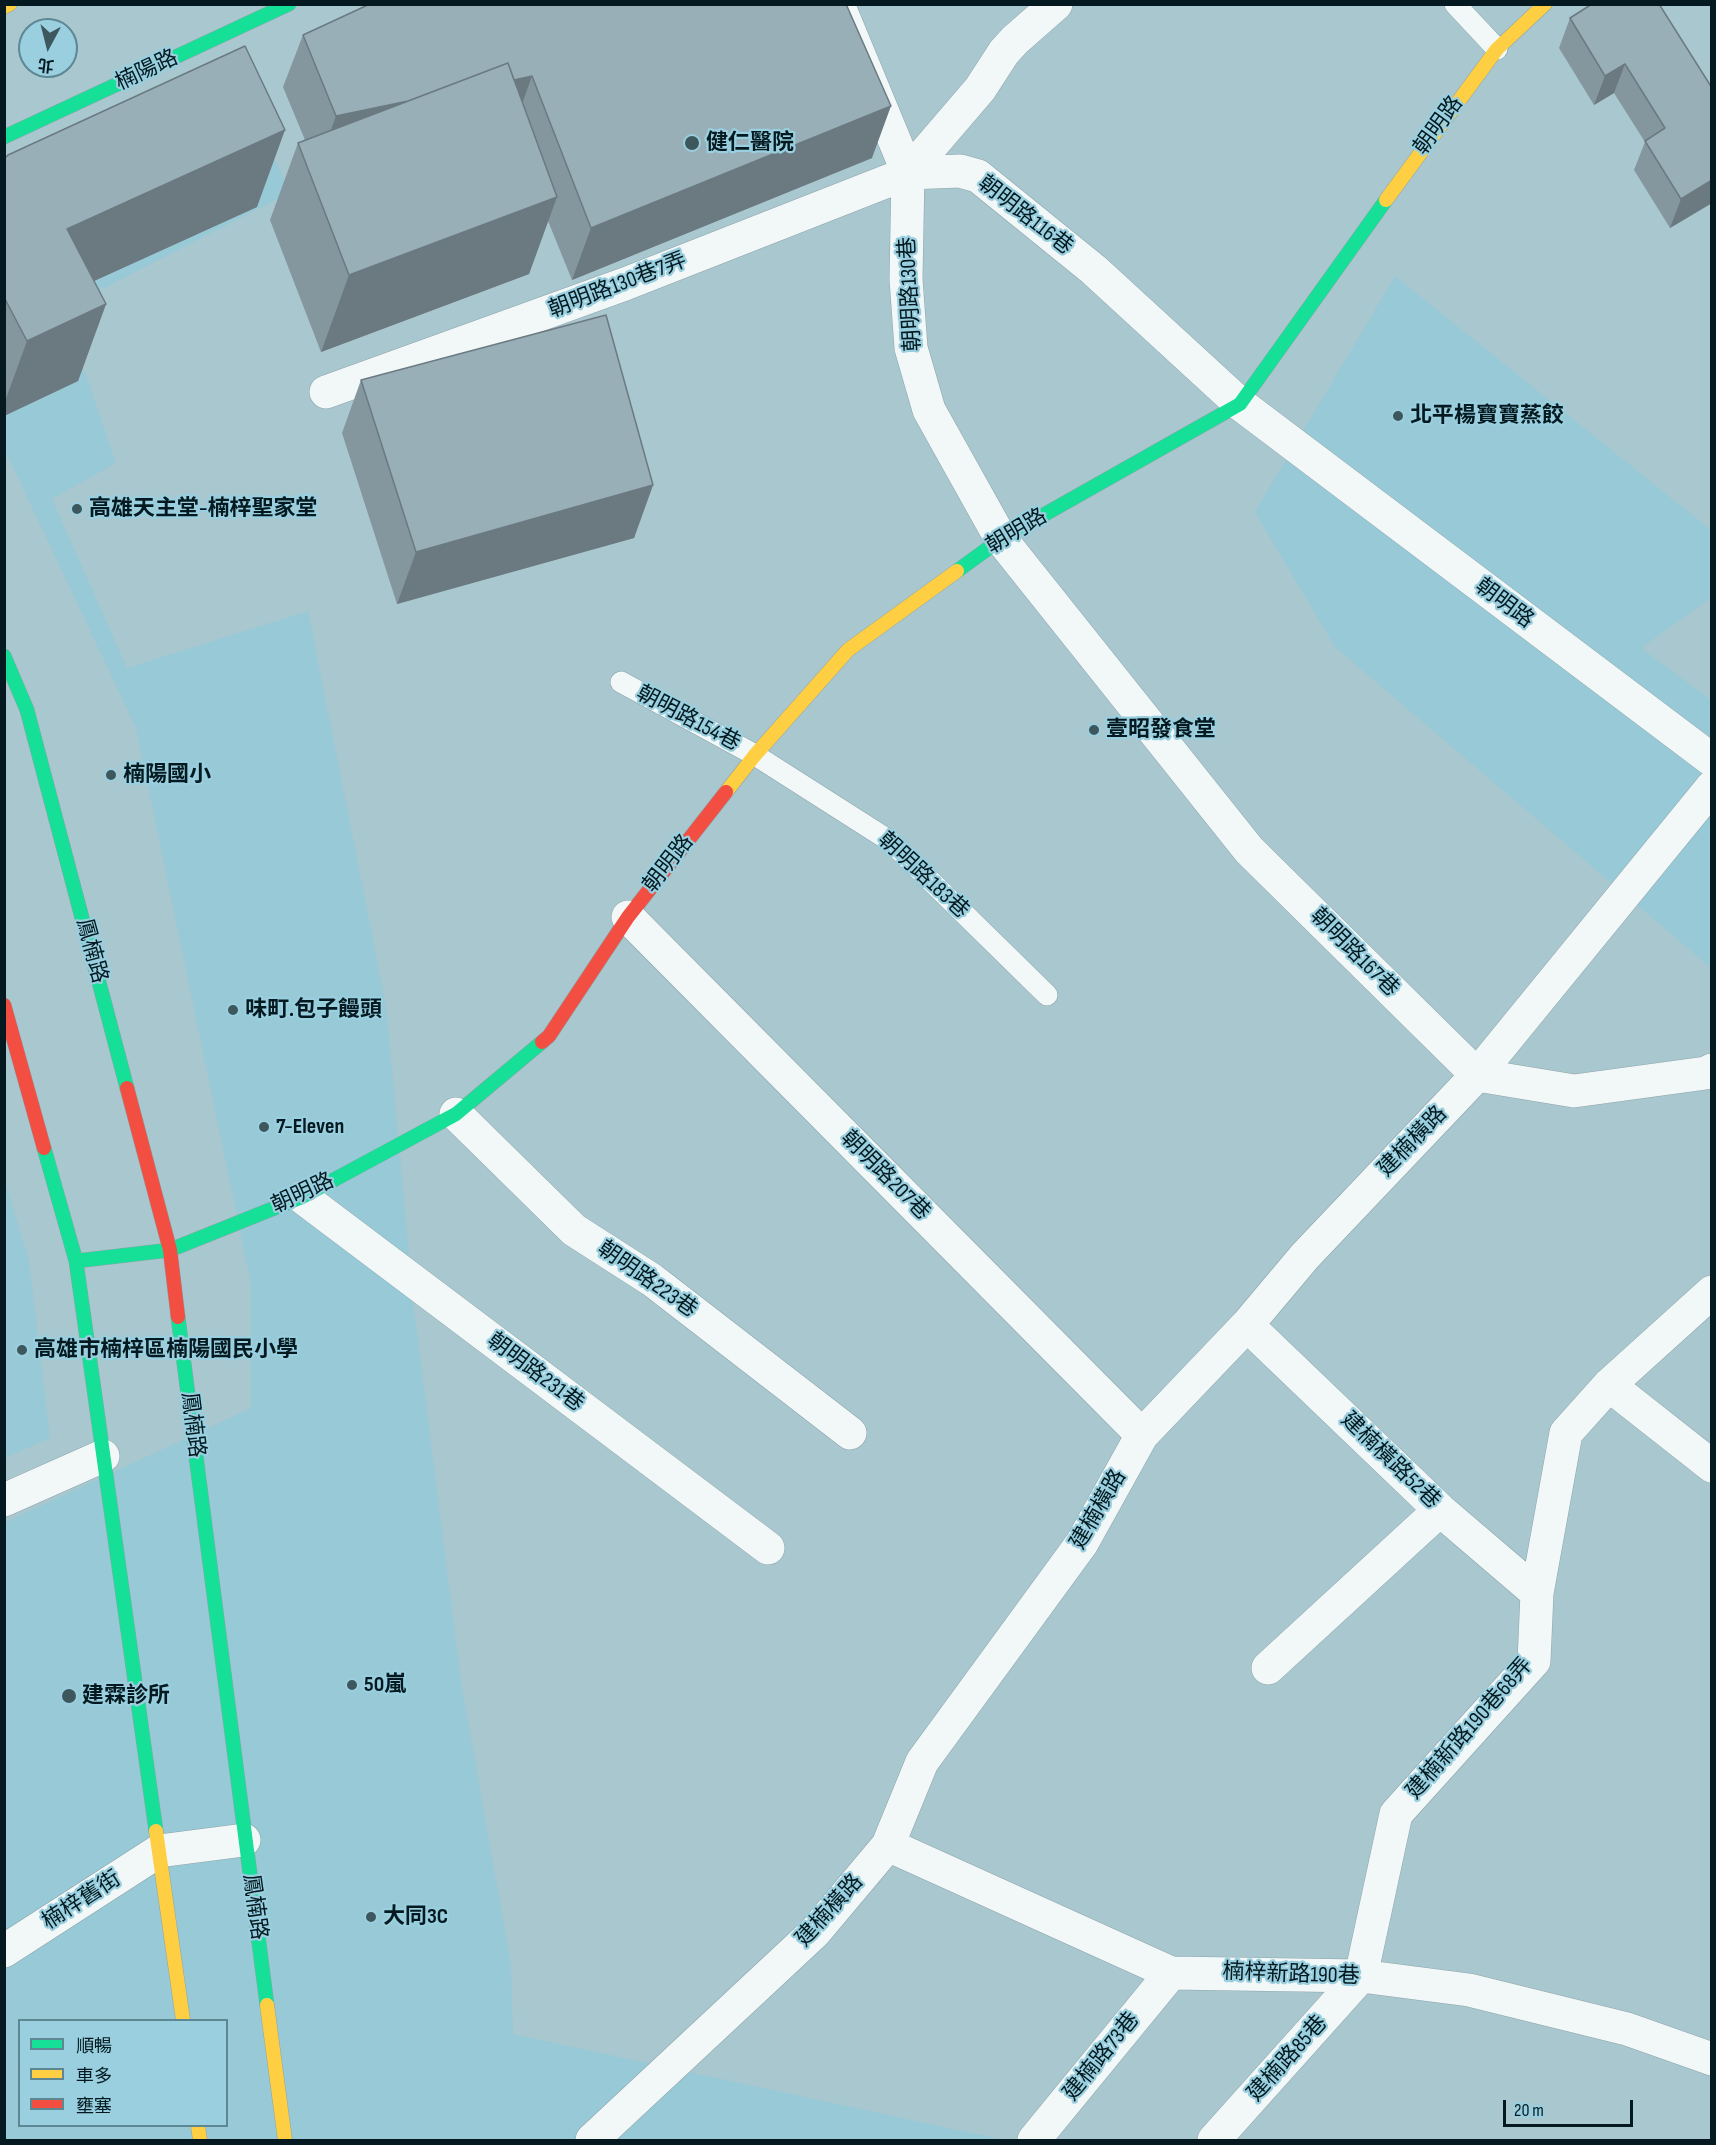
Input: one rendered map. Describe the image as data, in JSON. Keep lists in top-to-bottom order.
{
  "streets": {
    "main road": ["楠陽路", "朝明路", "鳳楠路"],
    "street": [
      "朝明路116巷",
      "朝明路130巷7弄",
      "朝明路130巷",
      "朝明路167巷",
      "建楠橫路",
      "朝明路207巷",
      "朝明路223巷",
      "朝明路231巷",
      "建楠橫路52巷",
      "建楠新路190巷68弄",
      "楠梓舊街",
      "楠梓新路190巷",
      "建楠路73巷",
      "建楠路85巷"
    ],
    "lane": ["朝明路154巷", "朝明路183巷"]
  },
  "crossings": [
    ["朝明路", "朝明路116巷"],
    ["朝明路", "朝明路130巷"],
    ["朝明路", "朝明路154巷"],
    ["朝明路", "朝明路183巷"],
    ["朝明路", "鳳楠路"],
    ["朝明路", "朝明路167巷"],
    ["朝明路", "朝明路207巷"],
    ["朝明路", "朝明路223巷"],
    ["朝明路", "朝明路231巷"],
    ["朝明路116巷", "朝明路130巷7弄"],
    ["朝明路116巷", "朝明路130巷"],
    ["朝明路130巷7弄", "朝明路130巷"],
    ["朝明路130巷", "朝明路167巷"],
    ["朝明路154巷", "朝明路183巷"],
    ["朝明路167巷", "建楠橫路"],
    ["建楠橫路", "朝明路207巷"],
    ["建楠橫路", "建楠橫路52巷"],
    ["建楠橫路", "楠梓新路190巷"],
    ["建楠橫路52巷", "建楠新路190巷68弄"],
    ["建楠新路190巷68弄", "楠梓新路190巷"],
    ["建楠新路190巷68弄", "建楠路85巷"],
    ["楠梓新路190巷", "建楠路73巷"],
    ["楠梓新路190巷", "建楠路85巷"]
  ],
  "places": [
    "健仁醫院",
    "北平楊寶寶蒸餃",
    "高雄天主堂-楠梓聖家堂",
    "壹昭發食堂",
    "楠陽國小",
    "味町.包子饅頭",
    "7-Eleven",
    "高雄市楠梓區楠陽國民小學",
    "50嵐",
    "建霖診所",
    "大同3C"
  ],
  "legend": ["順暢", "車多", "壅塞"],
  "scale_bar": "20 m",
  "north": "bottom"
}
